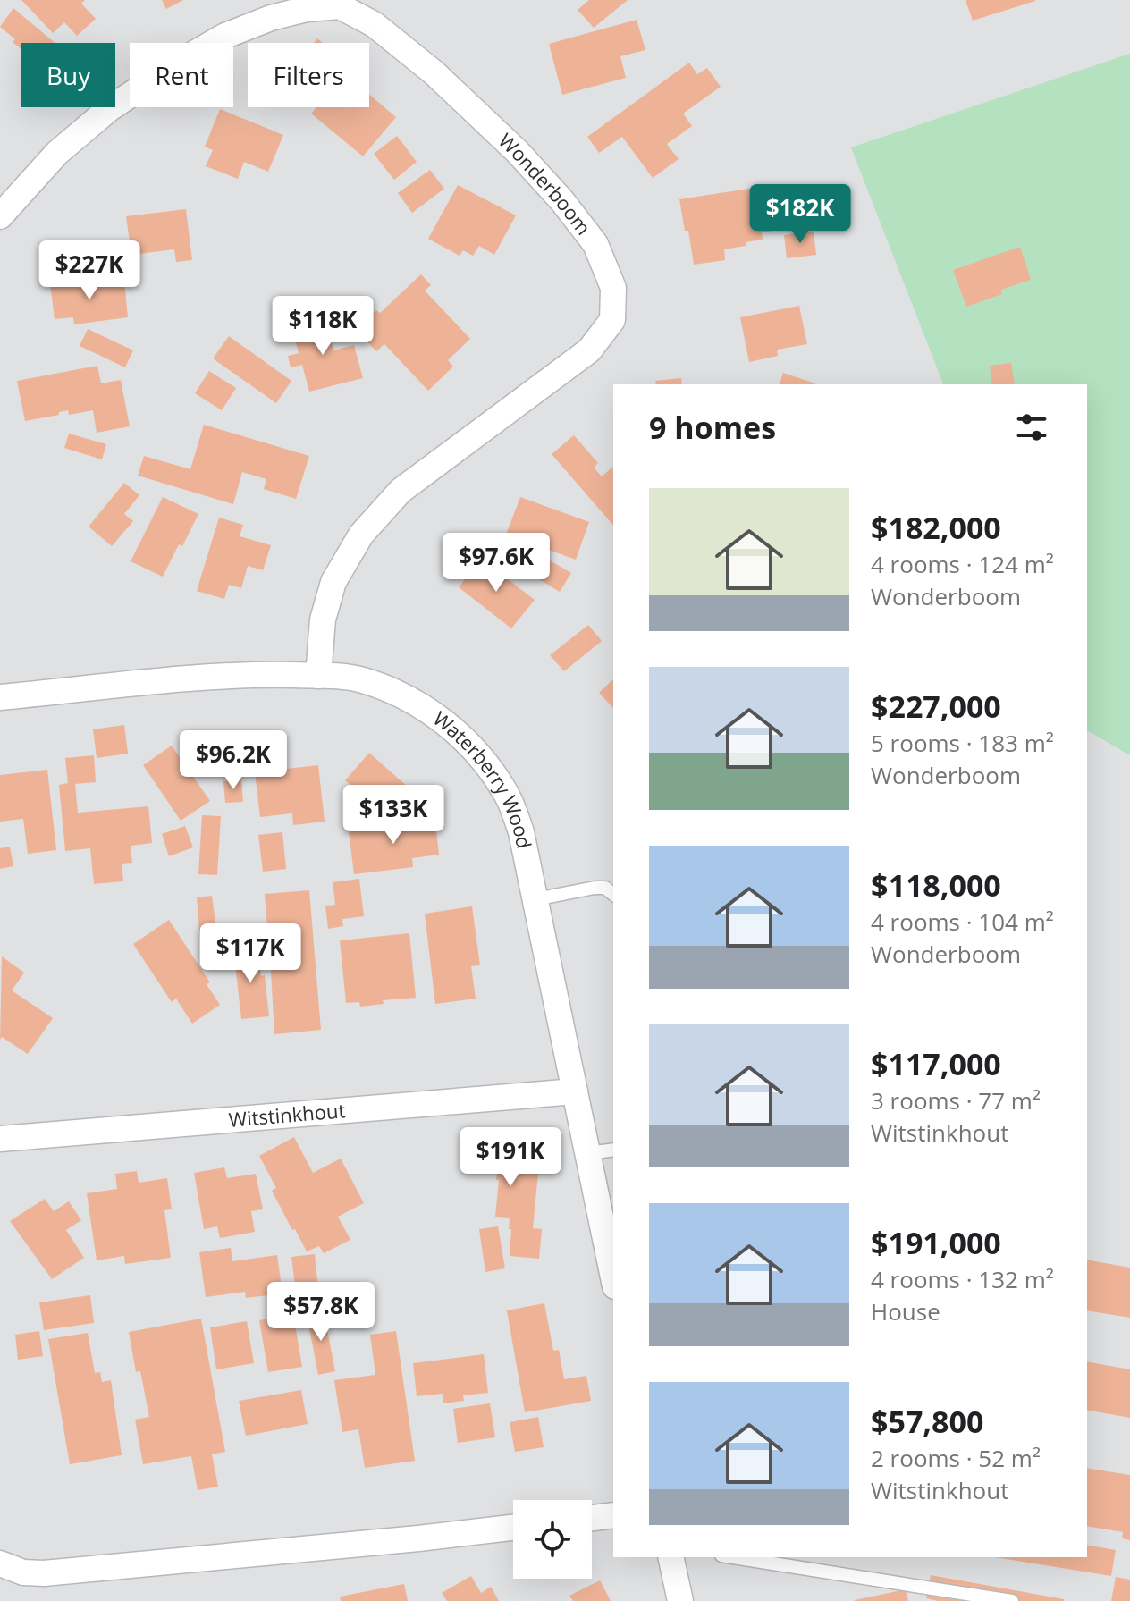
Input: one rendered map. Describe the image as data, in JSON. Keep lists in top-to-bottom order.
{
  "streets": {
    "street": ["Wonderboom", "Waterberry Wood", "Witstinkhout"]
  },
  "crossings": [
    ["Wonderboom", "Waterberry Wood"],
    ["Waterberry Wood", "Witstinkhout"]
  ],
  "page": {
    "chip": ["Buy", "Rent", "Filters"],
    "price": [
      "$182K",
      "$227K",
      "$118K",
      "$97.6K",
      "$96.2K",
      "$133K",
      "$117K",
      "$191K",
      "$57.8K"
    ],
    "heading": "9 homes",
    "list": [
      {
        "name": "$182,000",
        "note": "4 rooms · 124 m² · Wonderboom"
      },
      {
        "name": "$227,000",
        "note": "5 rooms · 183 m² · Wonderboom"
      },
      {
        "name": "$118,000",
        "note": "4 rooms · 104 m² · Wonderboom"
      },
      {
        "name": "$117,000",
        "note": "3 rooms · 77 m² · Witstinkhout"
      },
      {
        "name": "$191,000",
        "note": "4 rooms · 132 m² · House"
      },
      {
        "name": "$57,800",
        "note": "2 rooms · 52 m² · Witstinkhout"
      }
    ]
  }
}
